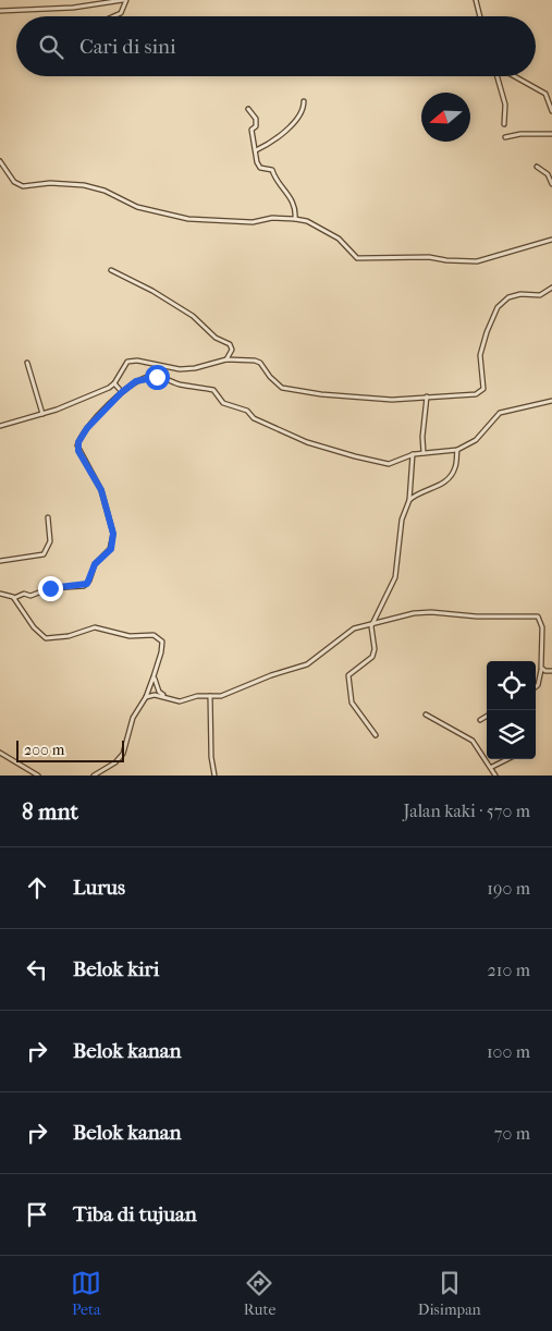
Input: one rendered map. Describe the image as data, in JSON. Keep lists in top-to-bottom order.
{
  "scale_bar": "200 m",
  "north": "left",
  "page": {
    "search": "Cari di sini",
    "scale": "200 m",
    "heading": ["8 mnt", "Jalan kaki · 570 m"],
    "list": [
      ["Lurus", "190 m"],
      ["Belok kiri", "210 m"],
      ["Belok kanan", "100 m"],
      ["Belok kanan", "70 m"],
      "Tiba di tujuan"
    ],
    "nav": ["Peta", "Rute", "Disimpan"]
  }
}
